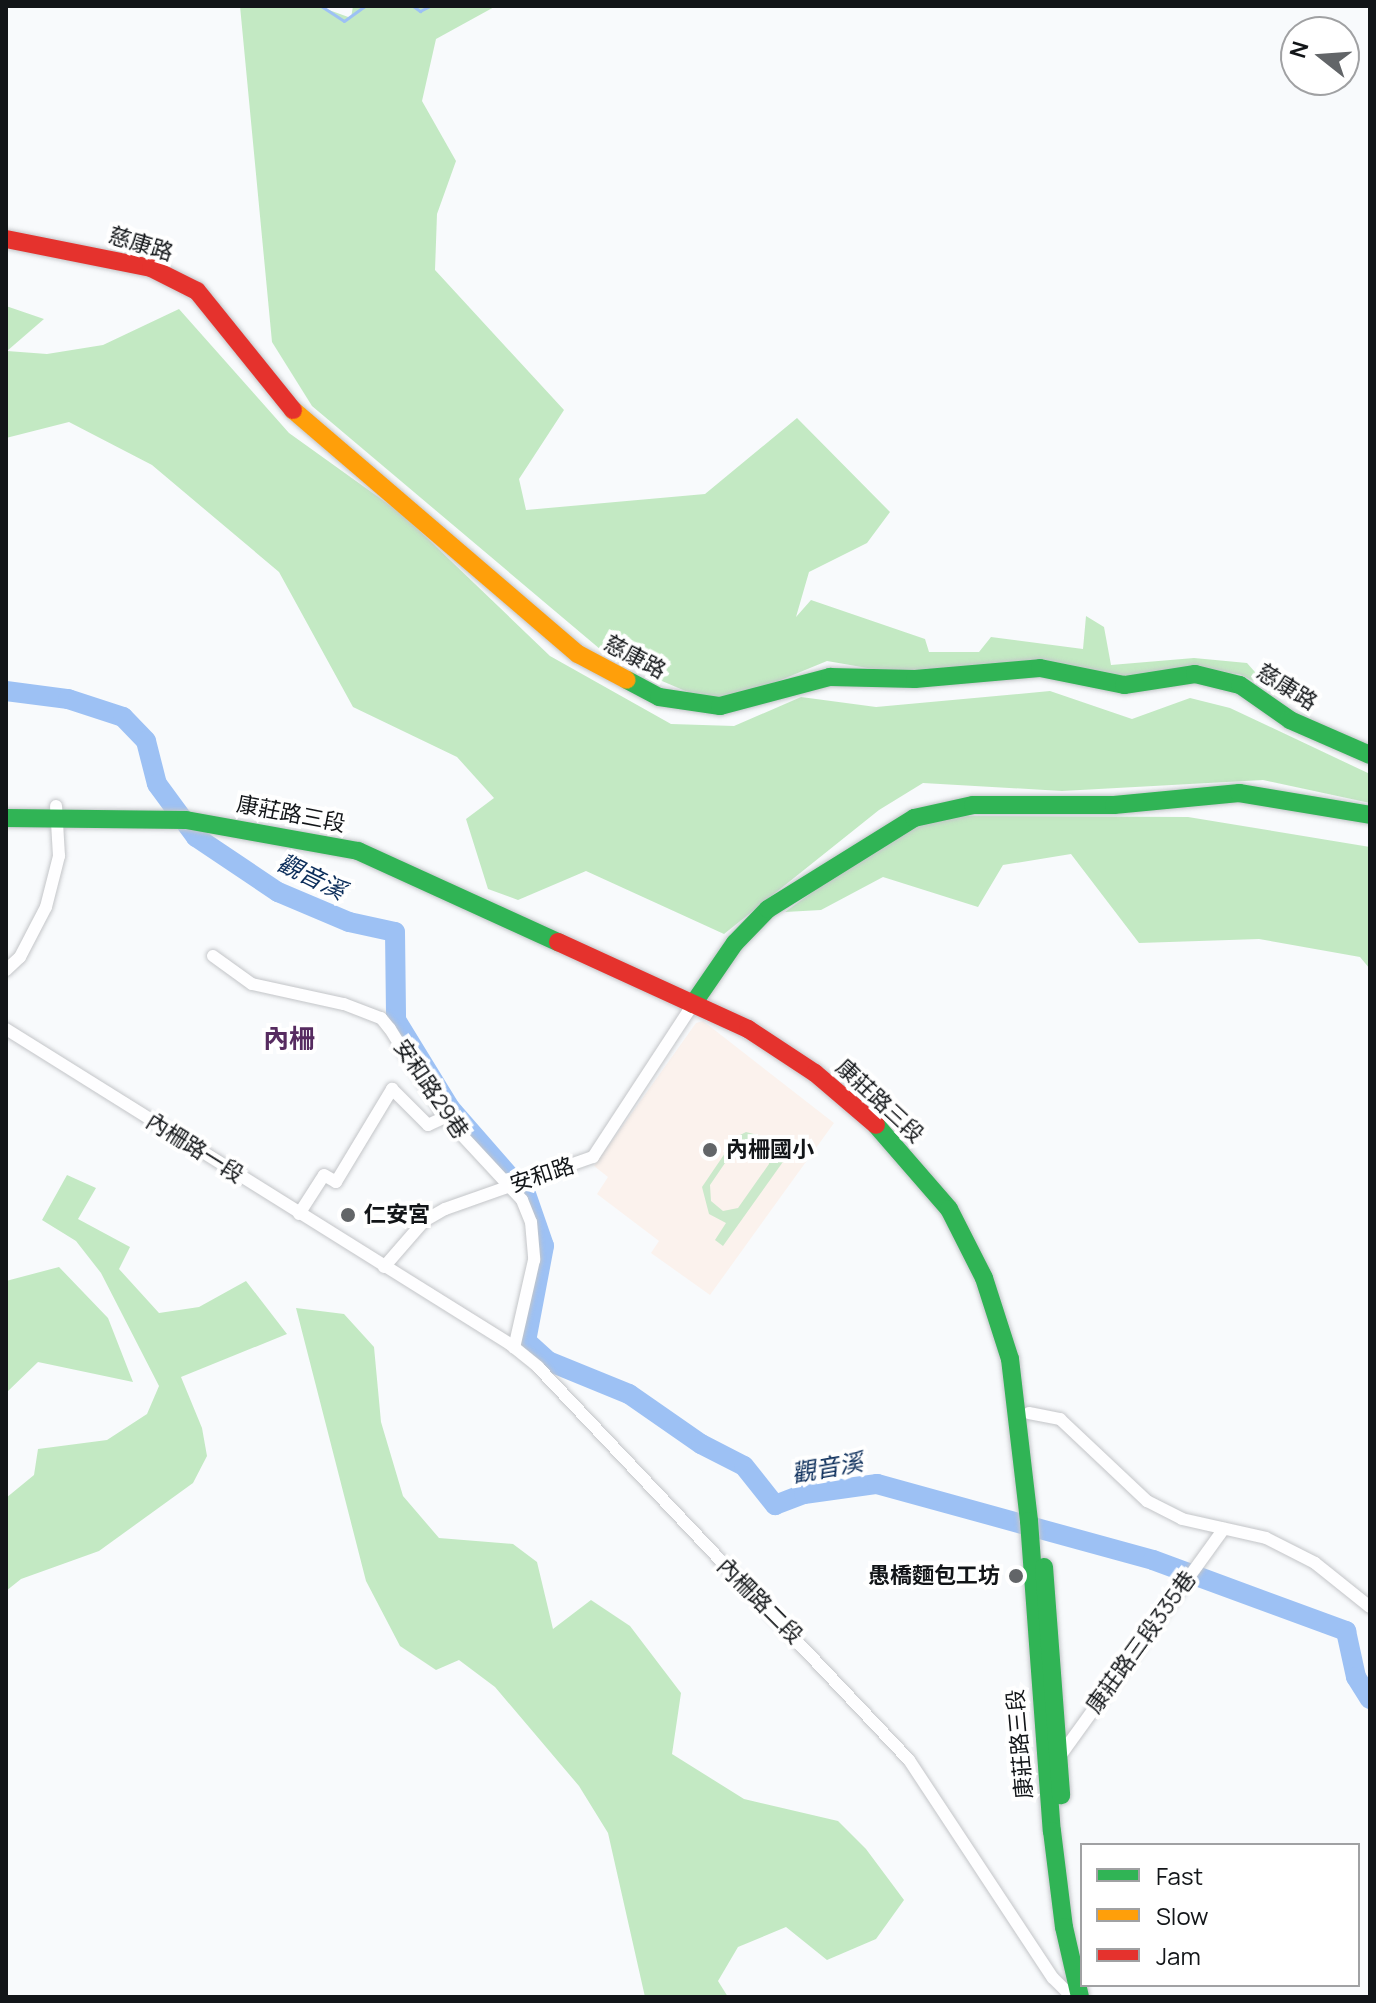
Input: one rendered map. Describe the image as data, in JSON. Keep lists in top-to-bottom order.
{
  "streets": {
    "main road": ["慈康路", "康莊路三段"],
    "street": [
      "安和路29巷",
      "內柵路一段",
      "安和路",
      "內柵路二段",
      "康莊路三段335巷"
    ]
  },
  "crossings": [
    ["康莊路三段", "安和路"],
    ["康莊路三段", "康莊路三段335巷"],
    ["安和路29巷", "安和路"],
    ["安和路29巷", "內柵路二段"],
    ["內柵路一段", "安和路"],
    ["內柵路一段", "內柵路二段"],
    ["安和路", "內柵路二段"]
  ],
  "districts": ["內柵"],
  "water": ["觀音溪"],
  "places": ["內柵國小", "仁安宮", "愚橋麵包工坊"],
  "legend": ["Fast", "Slow", "Jam"],
  "north": "left"
}
